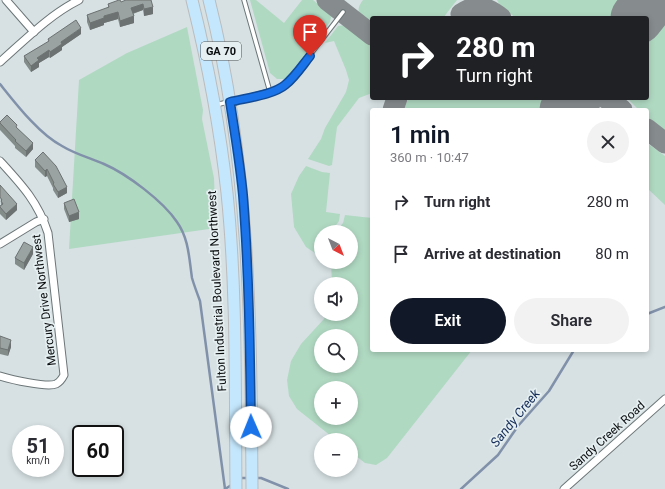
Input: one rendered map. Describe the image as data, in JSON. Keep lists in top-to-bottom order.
{
  "streets": {
    "main road": ["GA 70", "Fulton Industrial Boulevard Northwest"],
    "street": ["Mercury Drive Northwest", "Sandy Creek Road"]
  },
  "water": ["Sandy Creek"],
  "north": "bottom right",
  "page": {
    "turn": ["280 m", "Turn right"],
    "heading": ["1 min", "360 m · 10:47"],
    "list": [
      {
        "name": "Turn right",
        "value": "280 m"
      },
      {
        "name": "Arrive at destination",
        "value": "80 m"
      }
    ],
    "map_buttons": ["+", "−"],
    "buttons": ["Exit", "Share"],
    "speed": "51 km/h",
    "limit": "60"
  }
}
